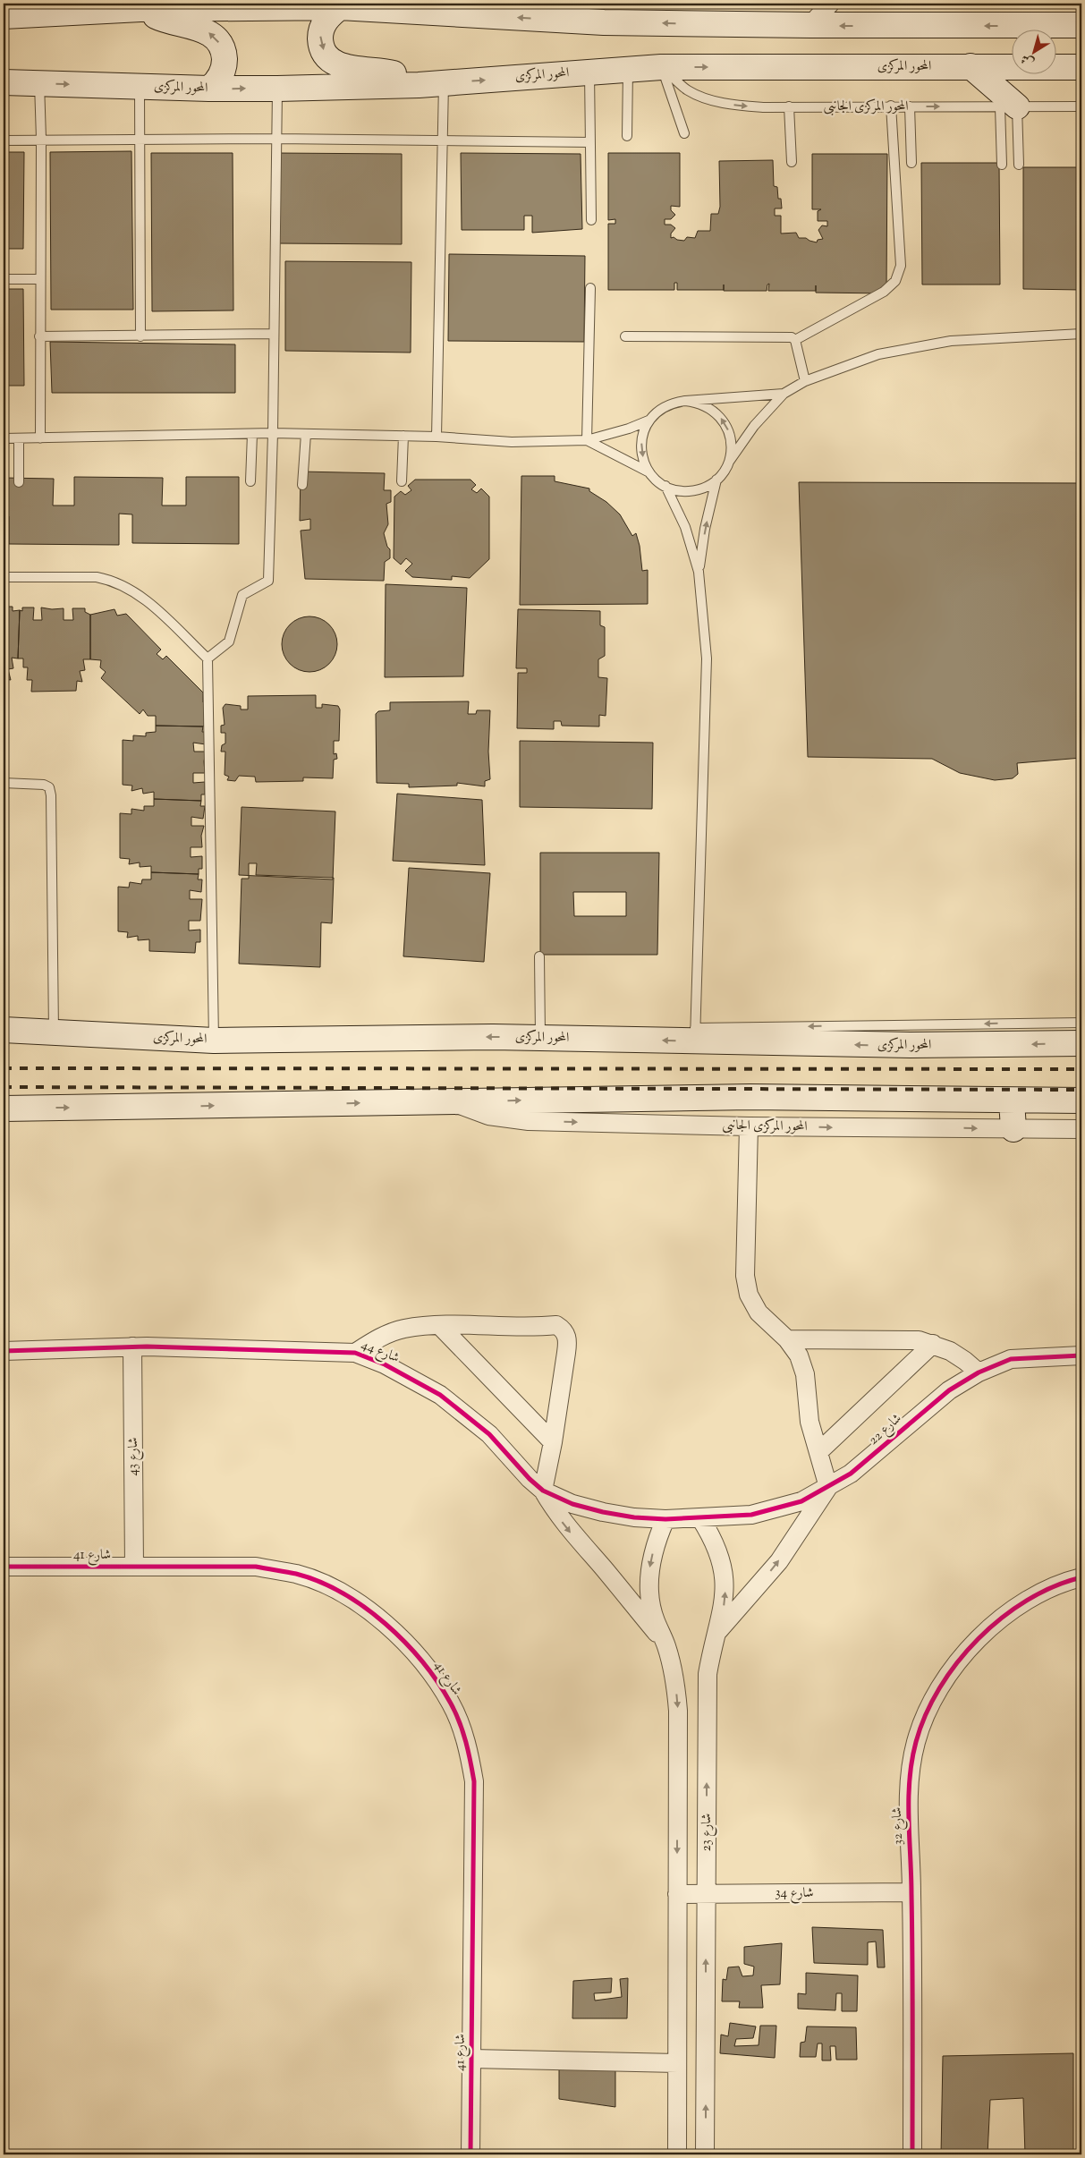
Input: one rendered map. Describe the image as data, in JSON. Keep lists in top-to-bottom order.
{
  "streets": {
    "main road": ["المحور المركزى"],
    "street": [
      "المحور المركزى الجانبى",
      "شارع 44",
      "شارع 22",
      "شارع 43",
      "شارع 41",
      "شارع 32",
      "شارع 23",
      "شارع 34"
    ]
  },
  "crossings": [
    ["المحور المركزى", "المحور المركزى الجانبى"],
    ["شارع 44", "شارع 22"],
    ["شارع 44", "شارع 43"],
    ["شارع 44", "شارع 23"],
    ["شارع 22", "شارع 23"],
    ["شارع 43", "شارع 41"],
    ["شارع 32", "شارع 34"],
    ["شارع 23", "شارع 34"]
  ],
  "north": "bottom left"
}
